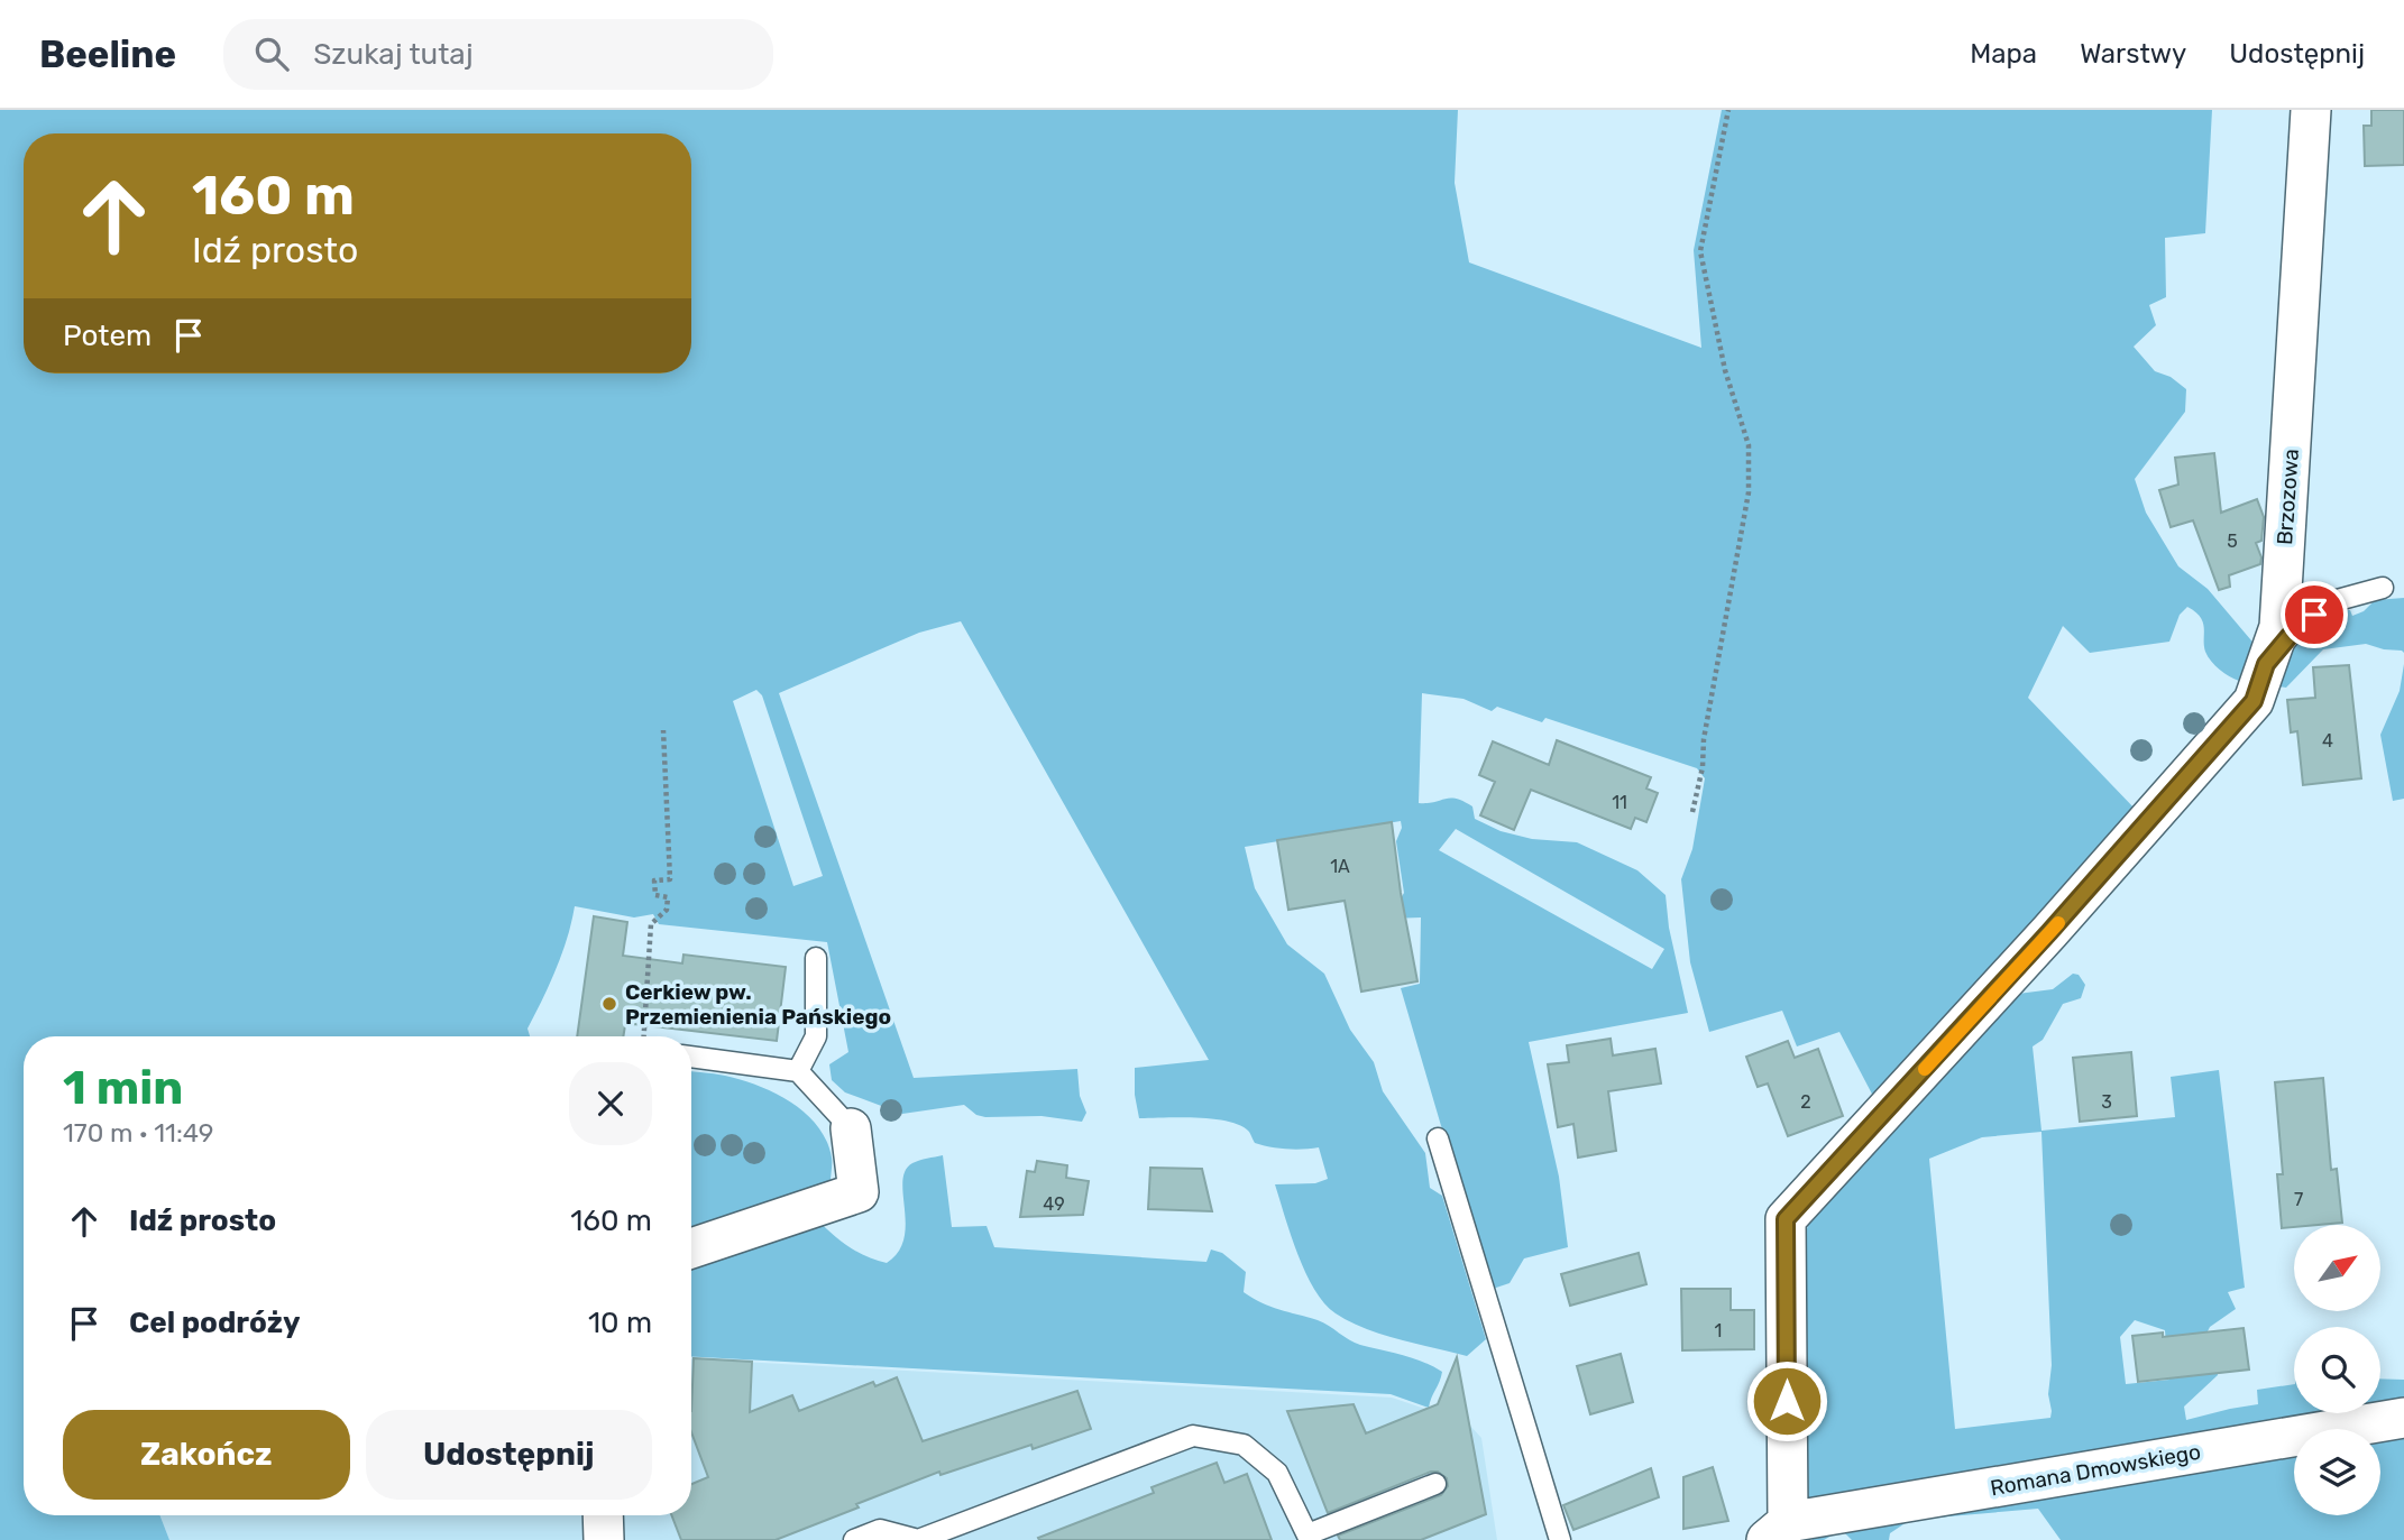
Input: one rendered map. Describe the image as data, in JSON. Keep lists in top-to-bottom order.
{
  "streets": {
    "street": ["Brzozowa", "Romana Dmowskiego"]
  },
  "crossings": [
    ["Brzozowa", "Romana Dmowskiego"]
  ],
  "places": ["Cerkiew pw. Przemienienia Pańskiego"],
  "house_numbers": [
    "5",
    "4",
    "11",
    "1A",
    "2",
    "3",
    "7",
    "49",
    "1"
  ],
  "north": "top right",
  "page": {
    "header": "Beeline",
    "search": "Szukaj tutaj",
    "nav": ["Mapa", "Warstwy", "Udostępnij"],
    "turn": ["160 m", "Idź prosto"],
    "then": "Potem",
    "heading": ["1 min", "170 m · 11:49"],
    "list": [
      {
        "name": "Idź prosto",
        "value": "160 m"
      },
      {
        "name": "Cel podróży",
        "value": "10 m"
      }
    ],
    "buttons": ["Zakończ", "Udostępnij"]
  }
}
